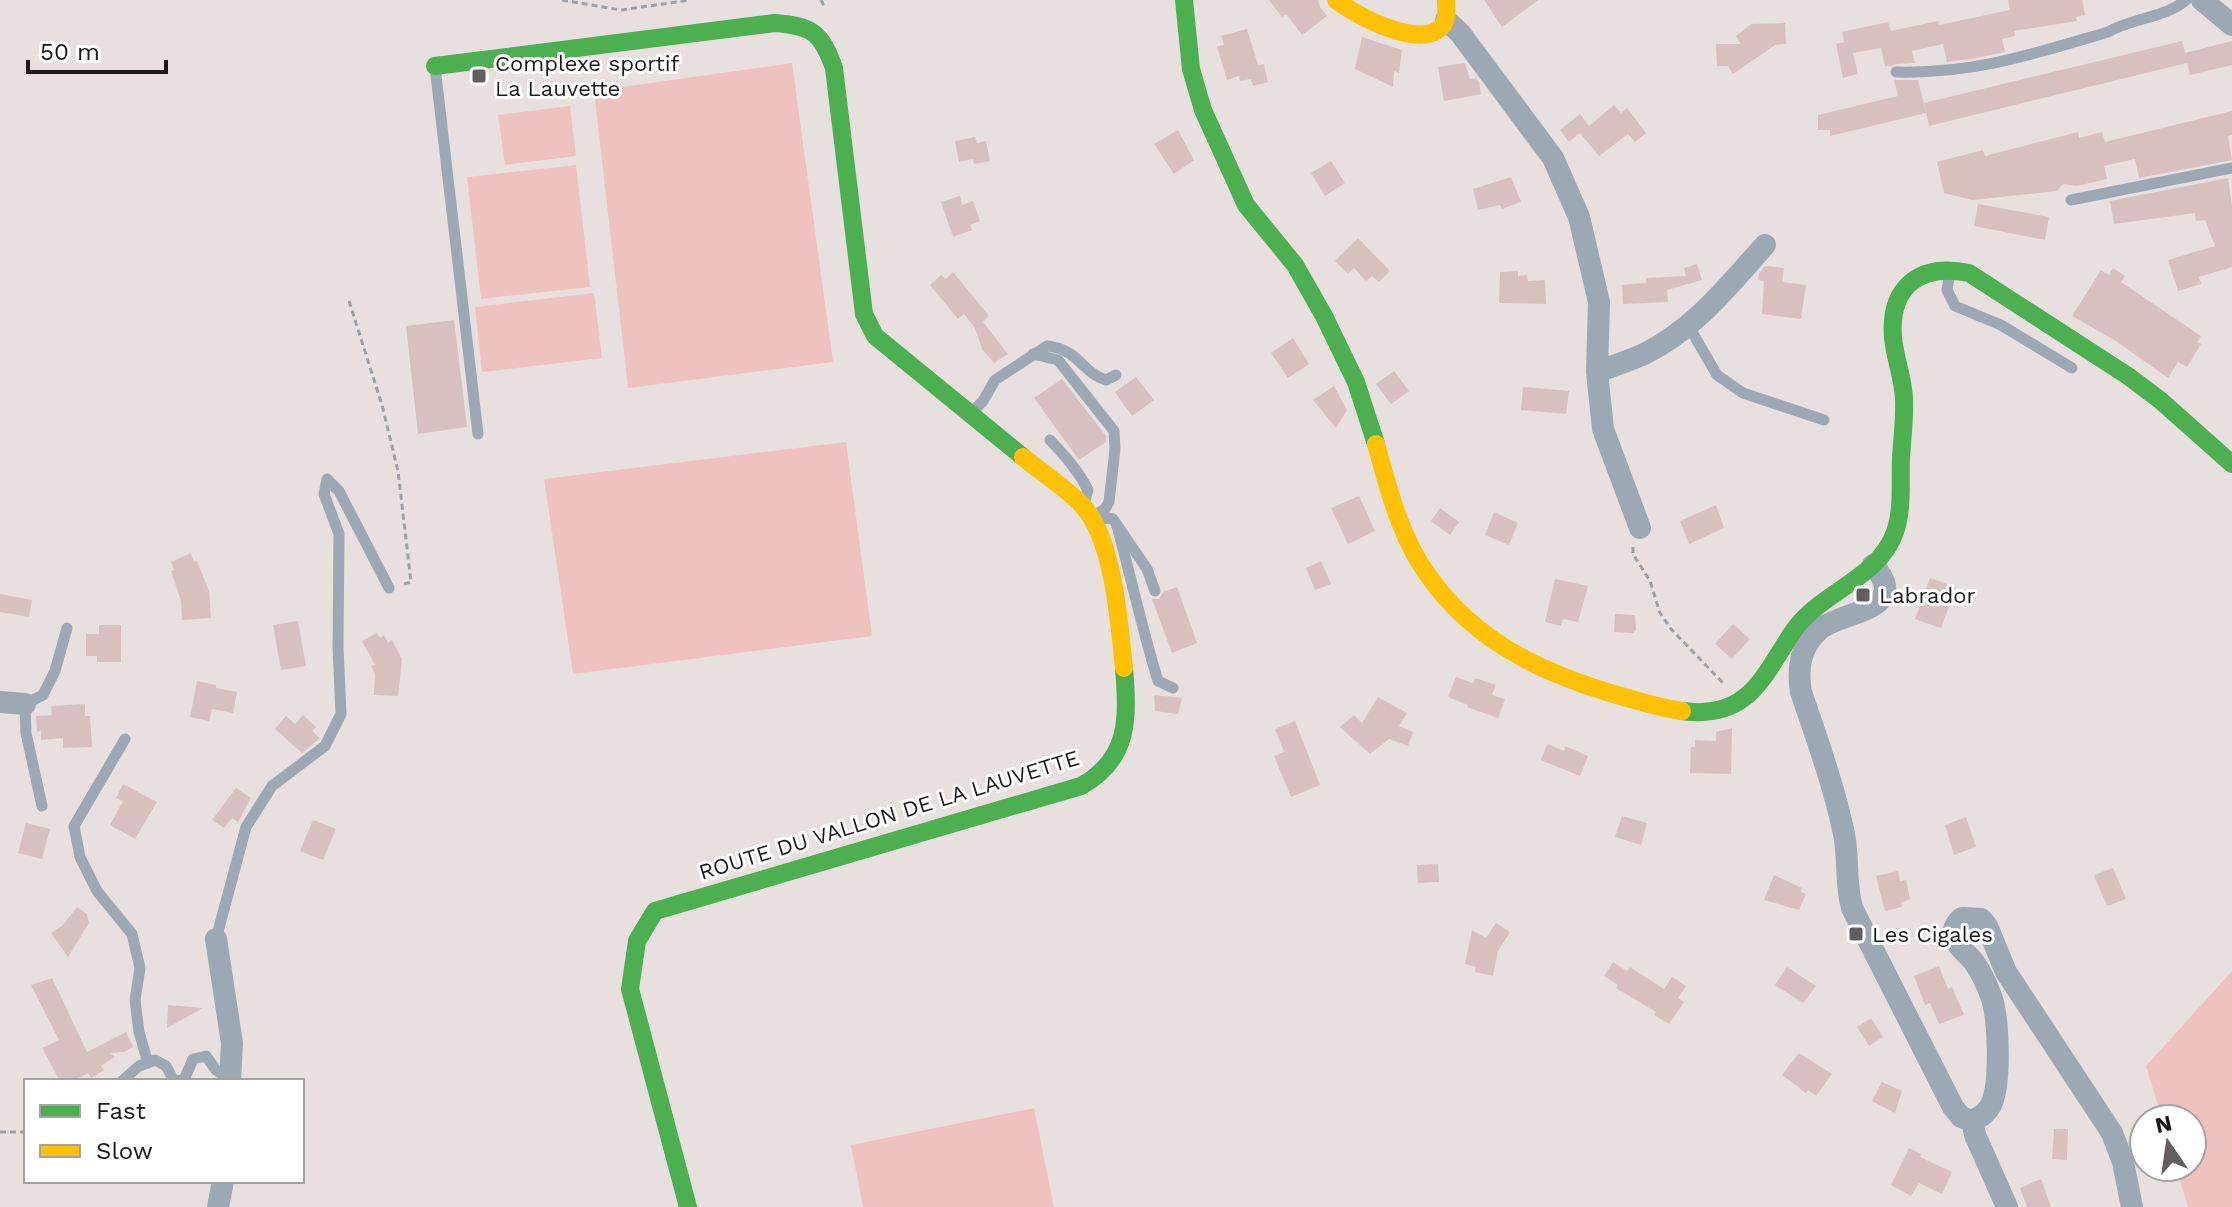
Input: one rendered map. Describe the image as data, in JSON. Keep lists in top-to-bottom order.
{
  "streets": {
    "street": ["ROUTE DU VALLON DE LA LAUVETTE"]
  },
  "places": {
    "transit": ["Complexe sportif La Lauvette", "Labrador", "Les Cigales"]
  },
  "legend": ["Fast", "Slow"],
  "scale_bar": "50 m",
  "north": "top"
}
